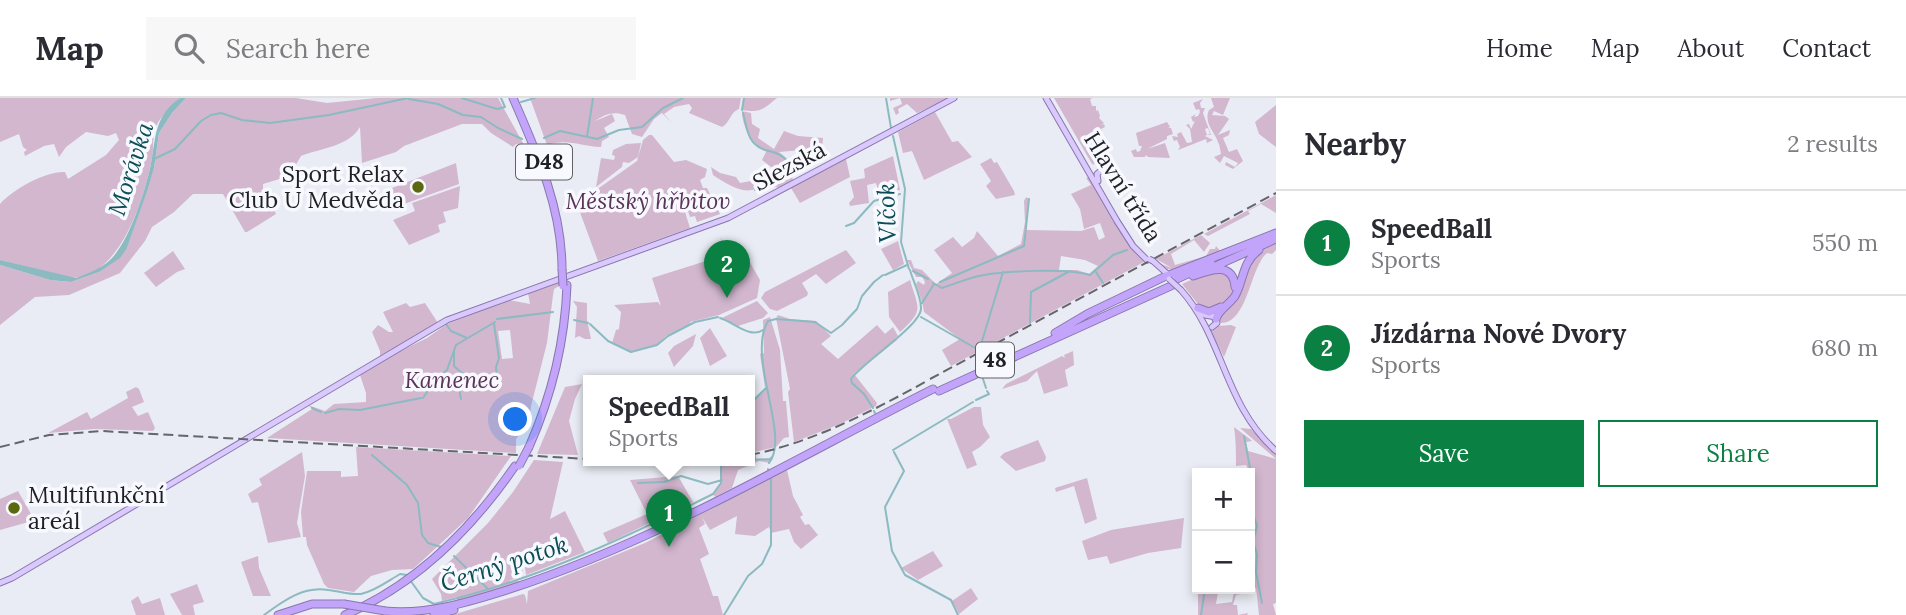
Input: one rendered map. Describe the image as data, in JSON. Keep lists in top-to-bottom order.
{
  "streets": {
    "highway": ["D48", "48"],
    "main road": ["Slezská", "Hlavní třída"]
  },
  "crossings": [
    ["Hlavní třída", "48"]
  ],
  "water": ["Morávka", "Vlčok", "Černý potok"],
  "parks": ["Městský hřbitov", "Kamenec"],
  "places": ["Sport Relax Club U Medvěda", "Multifunkční areál"],
  "page": {
    "header": "Map",
    "search": "Search here",
    "nav": [
      "Home",
      "Map",
      "About",
      "Contact"
    ],
    "heading": ["Nearby", "2 results"],
    "list": [
      {
        "mark": "1",
        "name": "SpeedBall",
        "note": "Sports",
        "value": "550 m"
      },
      {
        "mark": "2",
        "name": "Jízdárna Nové Dvory",
        "note": "Sports",
        "value": "680 m"
      }
    ],
    "pins": ["2", "1"],
    "popup": ["SpeedBall", "Sports"],
    "buttons": ["Save", "Share"],
    "map_buttons": ["+", "−"]
  }
}
